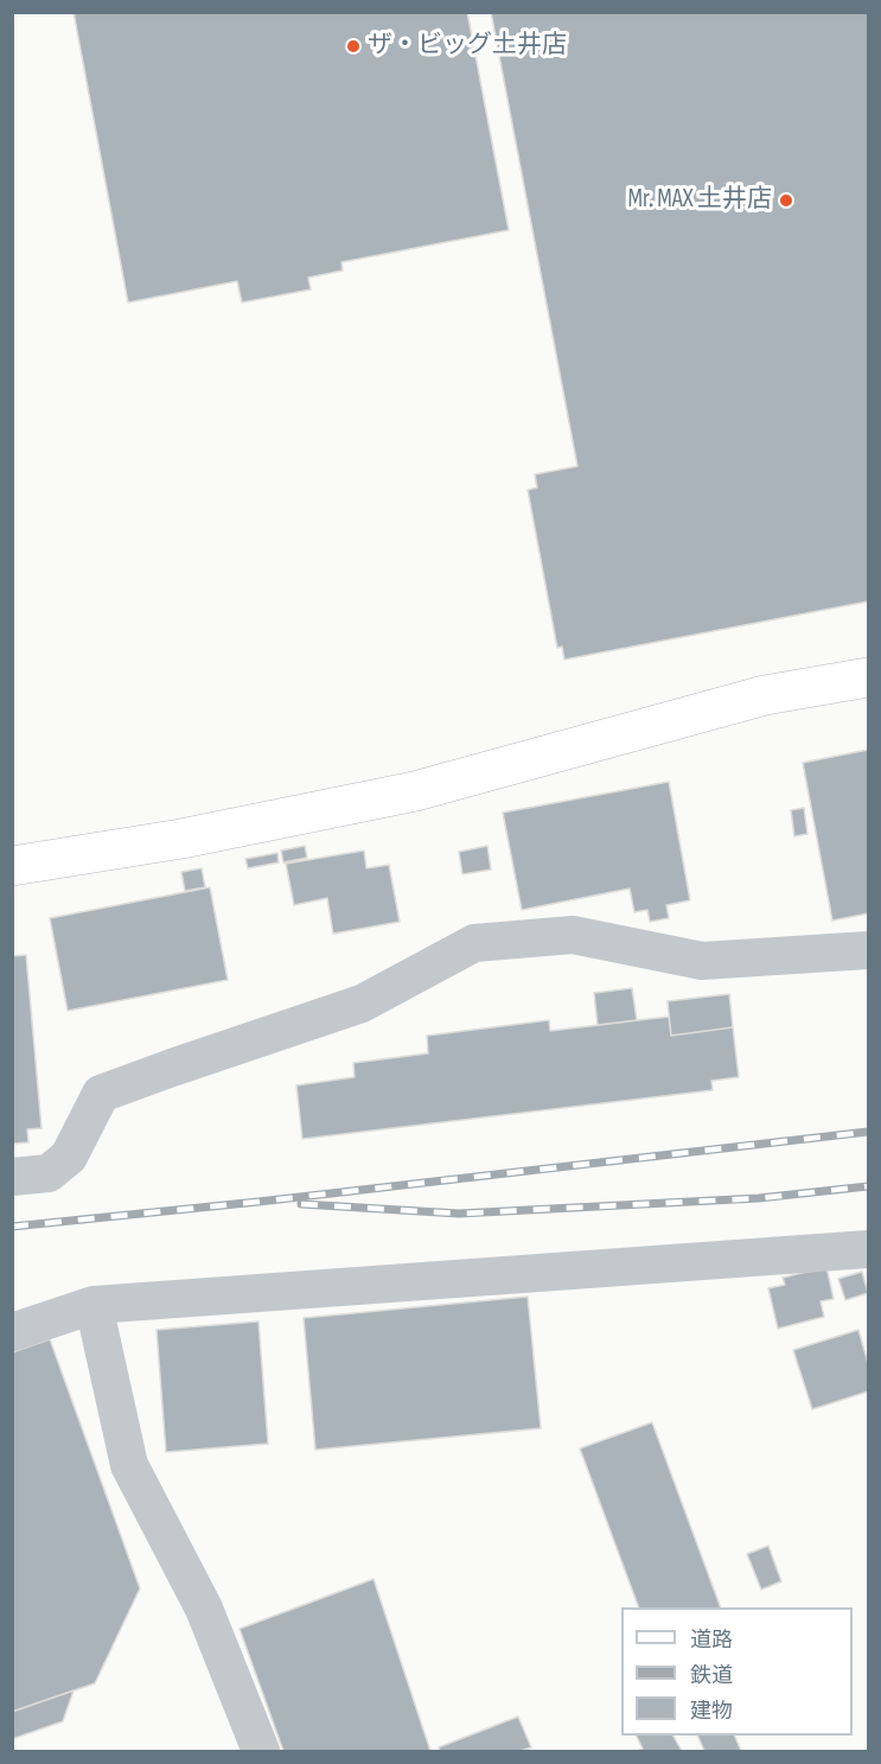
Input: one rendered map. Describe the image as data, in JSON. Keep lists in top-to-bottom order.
{
  "places": ["ザ・ビッグ土井店", "Mr. MAX 土井店"],
  "legend": ["道路", "鉄道", "建物"]
}
